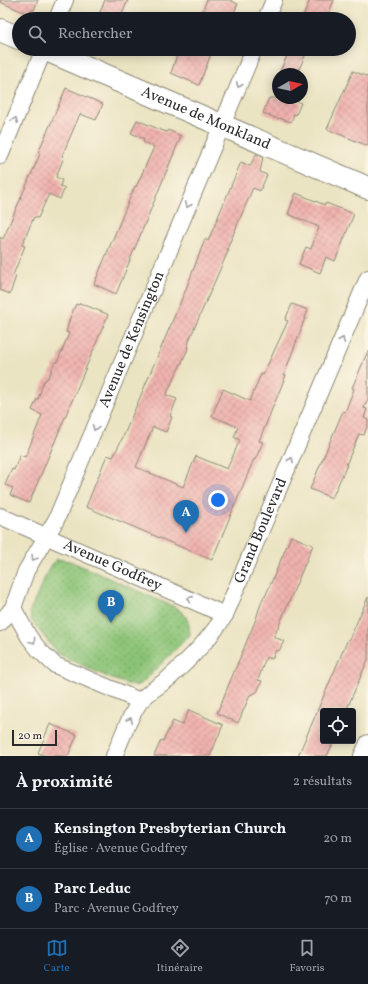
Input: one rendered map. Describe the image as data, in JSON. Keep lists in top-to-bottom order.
{
  "streets": {
    "street": [
      "Avenue de Monkland",
      "Avenue de Kensington",
      "Grand Boulevard",
      "Avenue Godfrey"
    ]
  },
  "crossings": [
    ["Avenue de Monkland", "Avenue de Kensington"],
    ["Avenue de Kensington", "Avenue Godfrey"],
    ["Grand Boulevard", "Avenue Godfrey"]
  ],
  "one_way": ["Avenue de Kensington", "Grand Boulevard"],
  "scale_bar": "20 m",
  "north": "right",
  "page": {
    "search": "Rechercher",
    "pins": ["A", "B"],
    "scale": "20 m",
    "heading": ["À proximité", "2 résultats"],
    "list": [
      {
        "mark": "A",
        "name": "Kensington Presbyterian Church",
        "note": "Église · Avenue Godfrey",
        "value": "20 m"
      },
      {
        "mark": "B",
        "name": "Parc Leduc",
        "note": "Parc · Avenue Godfrey",
        "value": "70 m"
      }
    ],
    "nav": ["Carte", "Itinéraire", "Favoris"]
  }
}
